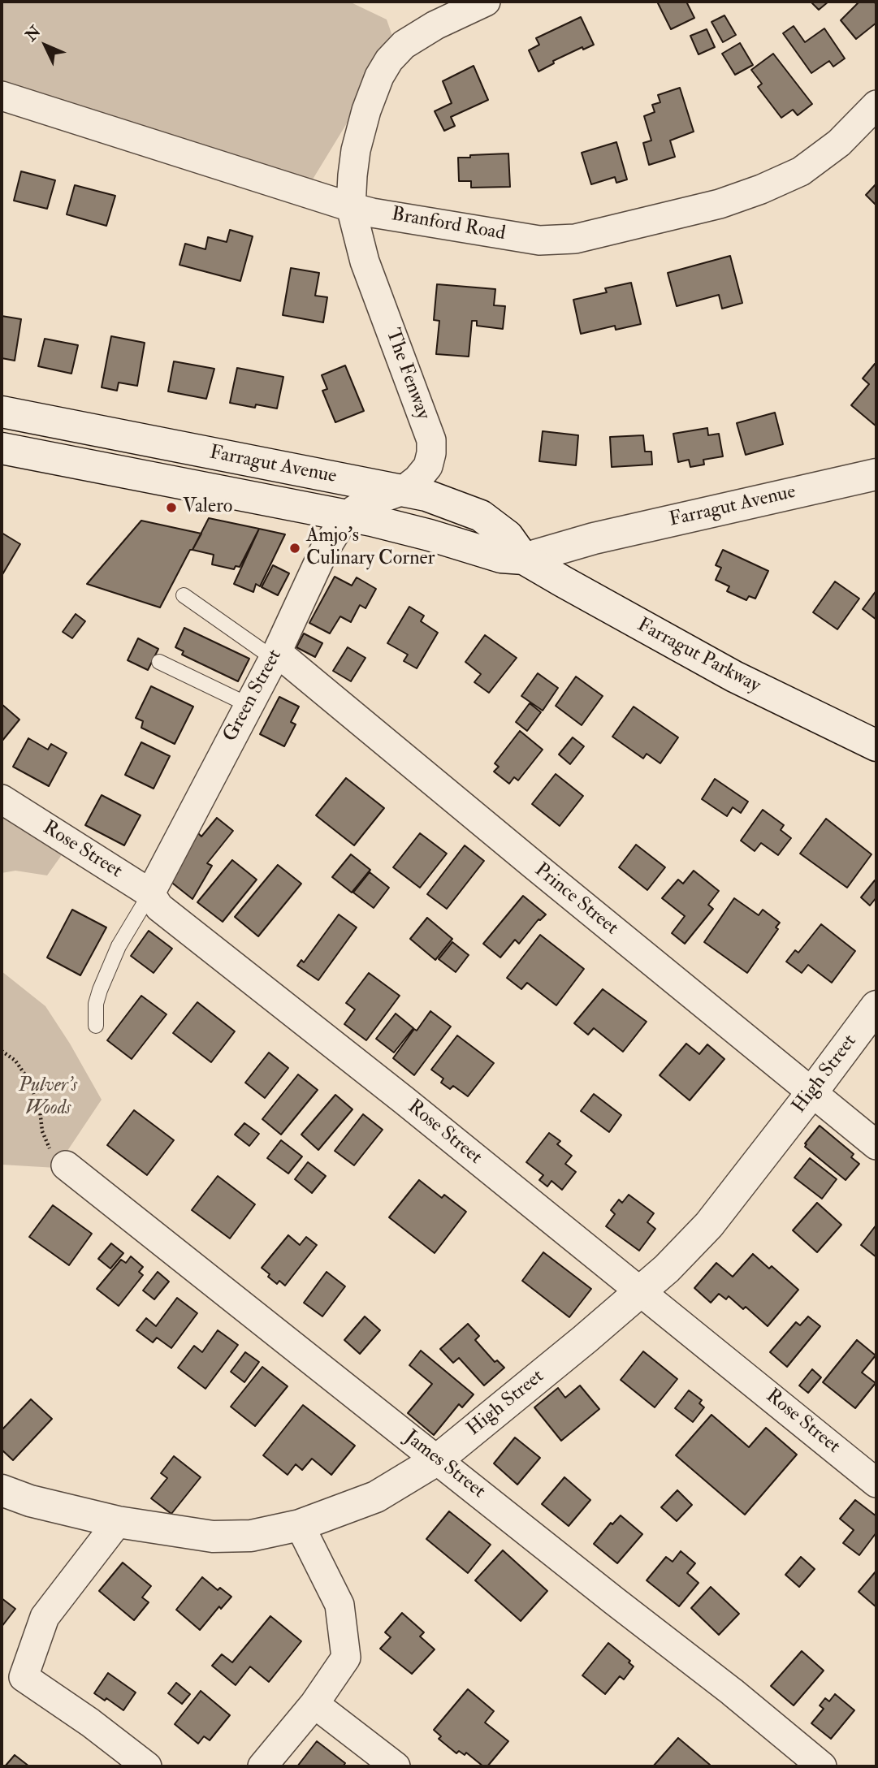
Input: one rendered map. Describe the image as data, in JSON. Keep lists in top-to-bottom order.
{
  "streets": {
    "main road": ["Farragut Avenue", "Farragut Parkway", "High Street"],
    "street": [
      "Branford Road",
      "The Fenway",
      "Green Street",
      "Rose Street",
      "Prince Street",
      "James Street"
    ]
  },
  "crossings": [
    ["Branford Road", "The Fenway"],
    ["The Fenway", "Farragut Avenue"],
    ["The Fenway", "Green Street"],
    ["Farragut Avenue", "Farragut Parkway"],
    ["Farragut Avenue", "Green Street"],
    ["Green Street", "Rose Street"],
    ["Green Street", "Prince Street"],
    ["Rose Street", "High Street"],
    ["Prince Street", "High Street"],
    ["High Street", "James Street"]
  ],
  "parks": ["Pulver's Woods"],
  "places": ["Valero", "Amjo's Culinary Corner"],
  "north": "top left"
}
